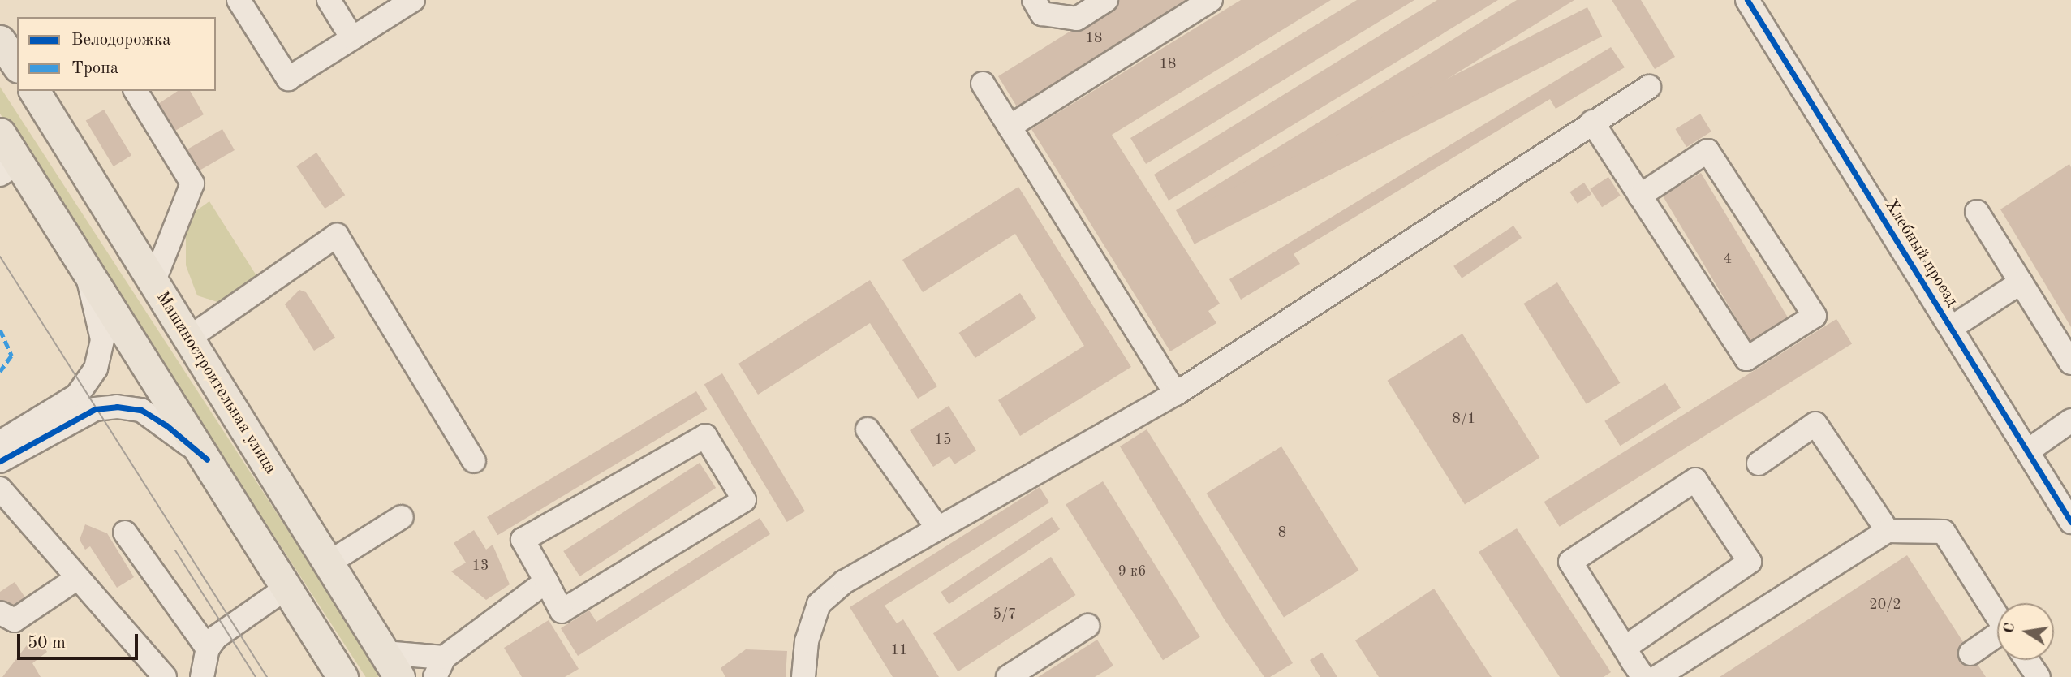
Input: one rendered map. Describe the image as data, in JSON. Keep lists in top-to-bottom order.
{
  "streets": {
    "main road": ["Машиностроительная улица"],
    "street": ["Хлебный проезд"]
  },
  "house_numbers": [
    "18",
    "18",
    "4",
    "8/1",
    "15",
    "8",
    "13",
    "9 к6",
    "20/2",
    "5/7",
    "11"
  ],
  "legend": ["Велодорожка", "Тропа"],
  "scale_bar": "50 m",
  "north": "left"
}
